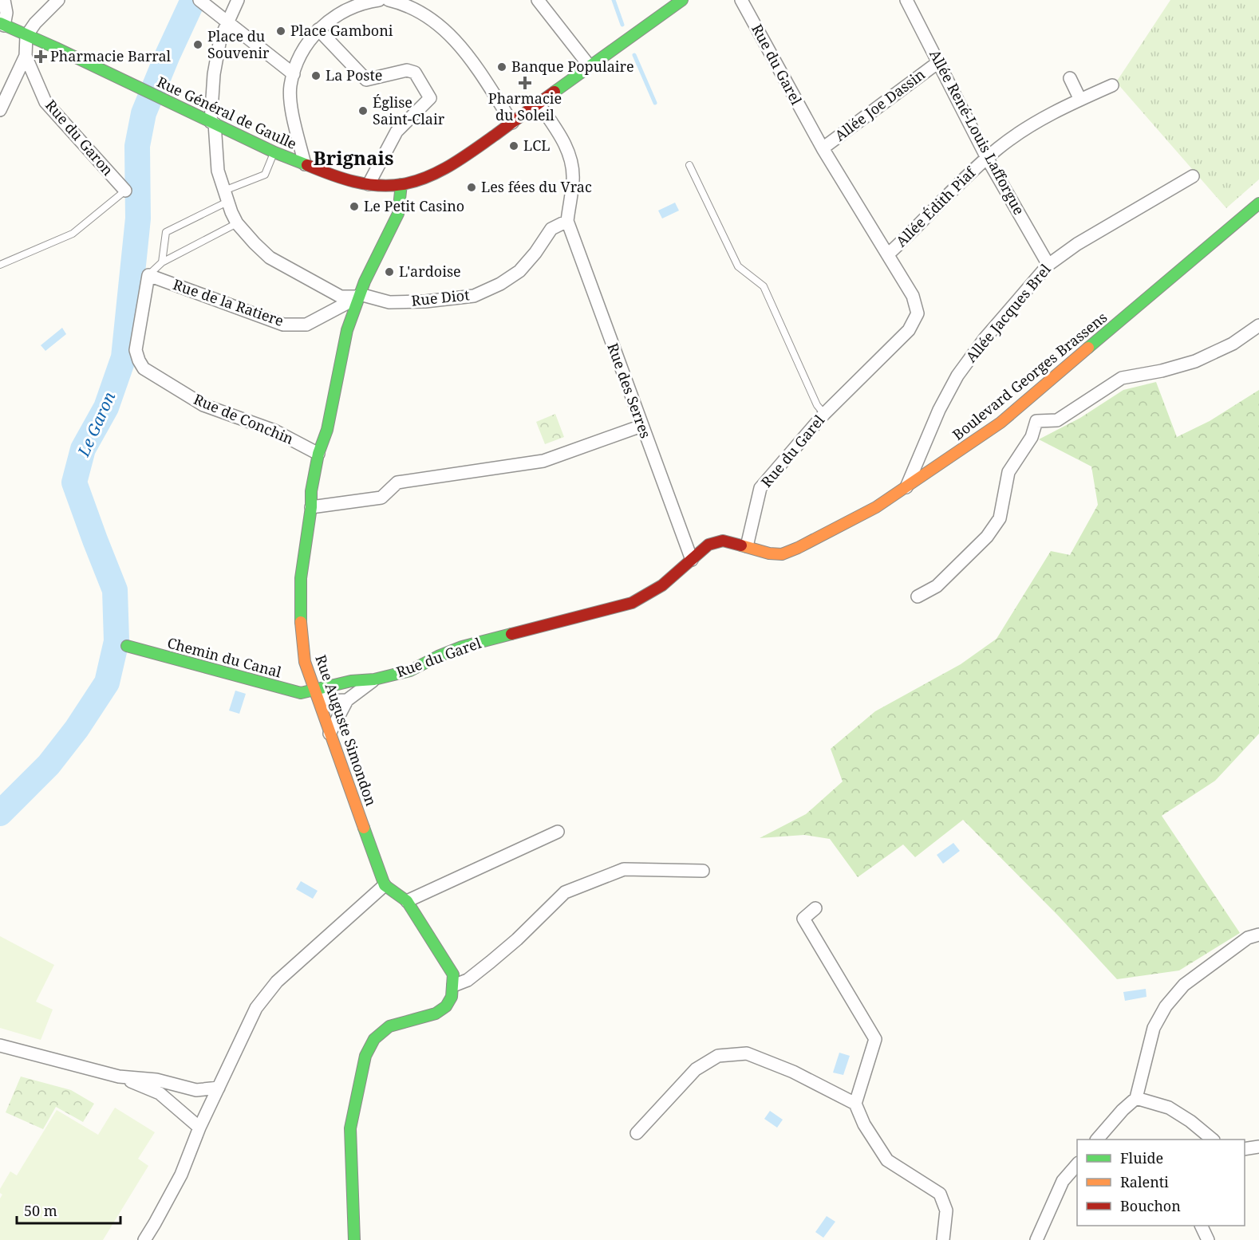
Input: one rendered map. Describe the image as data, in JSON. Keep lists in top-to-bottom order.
{
  "streets": {
    "street": [
      "Rue du Garel",
      "Allée Joe Dassin",
      "Rue Général de Gaulle",
      "Allée René-Louis Lafforgue",
      "Rue du Garon",
      "Allée Édith Piaf",
      "Rue Diot",
      "Rue de la Ratiere",
      "Allée Jacques Brel",
      "Boulevard Georges Brassens",
      "Rue des Serres",
      "Rue de Conchin",
      "Chemin du Canal",
      "Rue Auguste Simondon"
    ]
  },
  "crossings": [
    ["Rue du Garel", "Allée Joe Dassin"],
    ["Rue du Garel", "Allée Édith Piaf"],
    ["Rue du Garel", "Boulevard Georges Brassens"],
    ["Rue du Garel", "Rue des Serres"],
    ["Rue du Garel", "Chemin du Canal"],
    ["Rue du Garel", "Rue Auguste Simondon"],
    ["Allée Joe Dassin", "Allée René-Louis Lafforgue"],
    ["Rue Général de Gaulle", "Rue Diot"],
    ["Rue Général de Gaulle", "Rue Auguste Simondon"],
    ["Allée René-Louis Lafforgue", "Allée Édith Piaf"],
    ["Allée René-Louis Lafforgue", "Allée Jacques Brel"],
    ["Rue Diot", "Rue de la Ratiere"],
    ["Rue Diot", "Rue des Serres"],
    ["Rue Diot", "Rue Auguste Simondon"],
    ["Rue de la Ratiere", "Rue de Conchin"],
    ["Rue de la Ratiere", "Rue Auguste Simondon"],
    ["Allée Jacques Brel", "Boulevard Georges Brassens"],
    ["Rue de Conchin", "Rue Auguste Simondon"],
    ["Chemin du Canal", "Rue Auguste Simondon"]
  ],
  "districts": ["Brignais"],
  "water": ["Le Garon"],
  "places": {
    "other": [
      "Place Gamboni",
      "Place du Souvenir",
      "Banque Populaire",
      "La Poste",
      "Église Saint-Clair",
      "LCL",
      "Les fées du Vrac",
      "Le Petit Casino",
      "L'ardoise"
    ],
    "health": ["Pharmacie Barral", "Pharmacie du Soleil"]
  },
  "legend": ["Fluide", "Ralenti", "Bouchon"],
  "scale_bar": "50 m"
}
